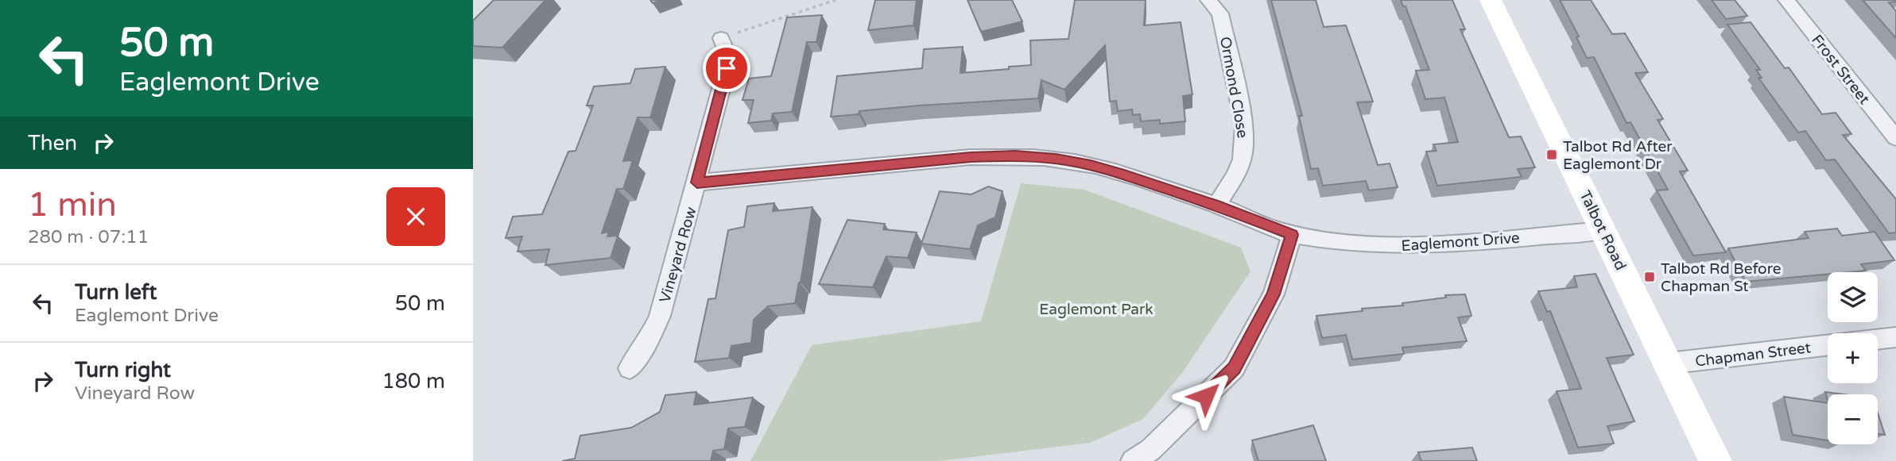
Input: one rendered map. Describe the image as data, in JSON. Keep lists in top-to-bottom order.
{
  "streets": {
    "main road": ["Talbot Road"],
    "street": [
      "Frost Street",
      "Ormond Close",
      "Eaglemont Drive",
      "Vineyard Row",
      "Chapman Street"
    ]
  },
  "crossings": [
    ["Ormond Close", "Eaglemont Drive"],
    ["Talbot Road", "Eaglemont Drive"],
    ["Talbot Road", "Chapman Street"],
    ["Eaglemont Drive", "Vineyard Row"]
  ],
  "parks": ["Eaglemont Park"],
  "places": {
    "transit": ["Talbot Rd After Eaglemont Dr", "Talbot Rd Before Chapman St"]
  },
  "page": {
    "turn": ["50 m", "Eaglemont Drive"],
    "then": "Then",
    "heading": ["1 min", "280 m · 07:11"],
    "list": [
      {
        "name": "Turn left",
        "note": "Eaglemont Drive",
        "value": "50 m"
      },
      {
        "name": "Turn right",
        "note": "Vineyard Row",
        "value": "180 m"
      }
    ],
    "map_buttons": ["+", "−"]
  }
}
